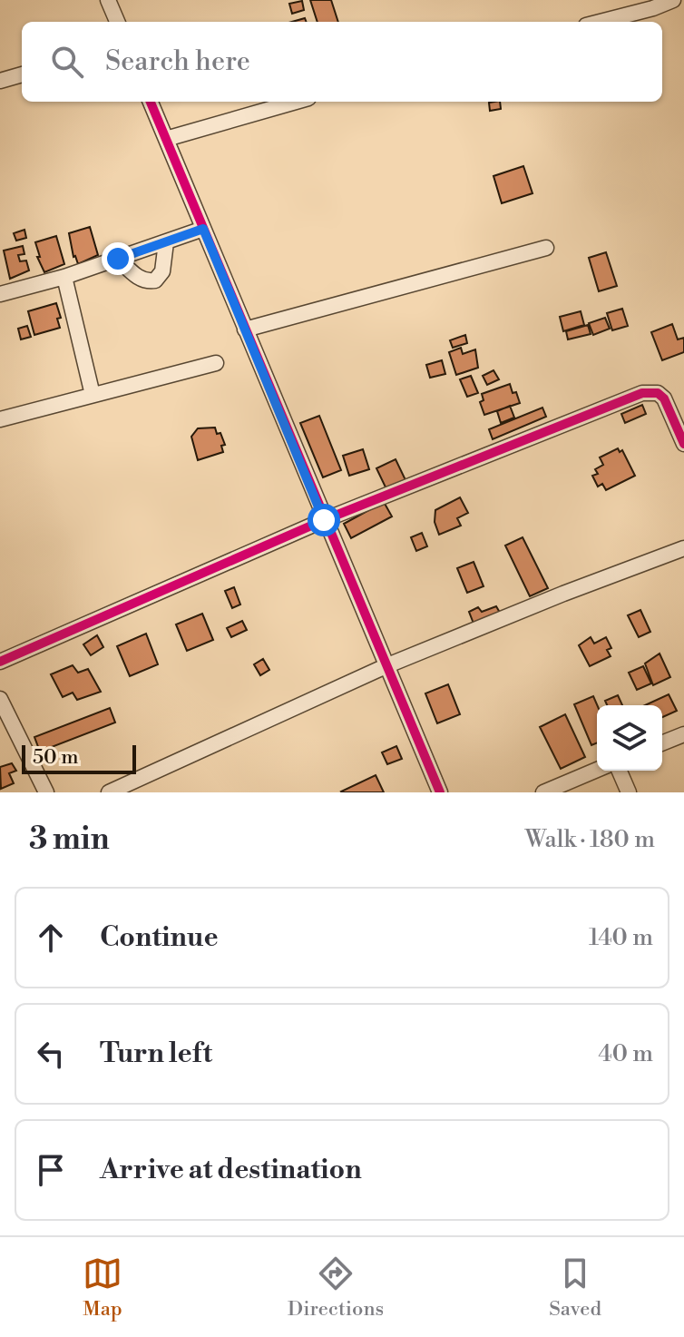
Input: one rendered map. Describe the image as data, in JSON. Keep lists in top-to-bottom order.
{
  "scale_bar": "50 m",
  "page": {
    "search": "Search here",
    "scale": "50 m",
    "heading": ["3 min", "Walk · 180 m"],
    "list": [
      ["Continue", "140 m"],
      ["Turn left", "40 m"],
      "Arrive at destination"
    ],
    "nav": ["Map", "Directions", "Saved"]
  }
}
